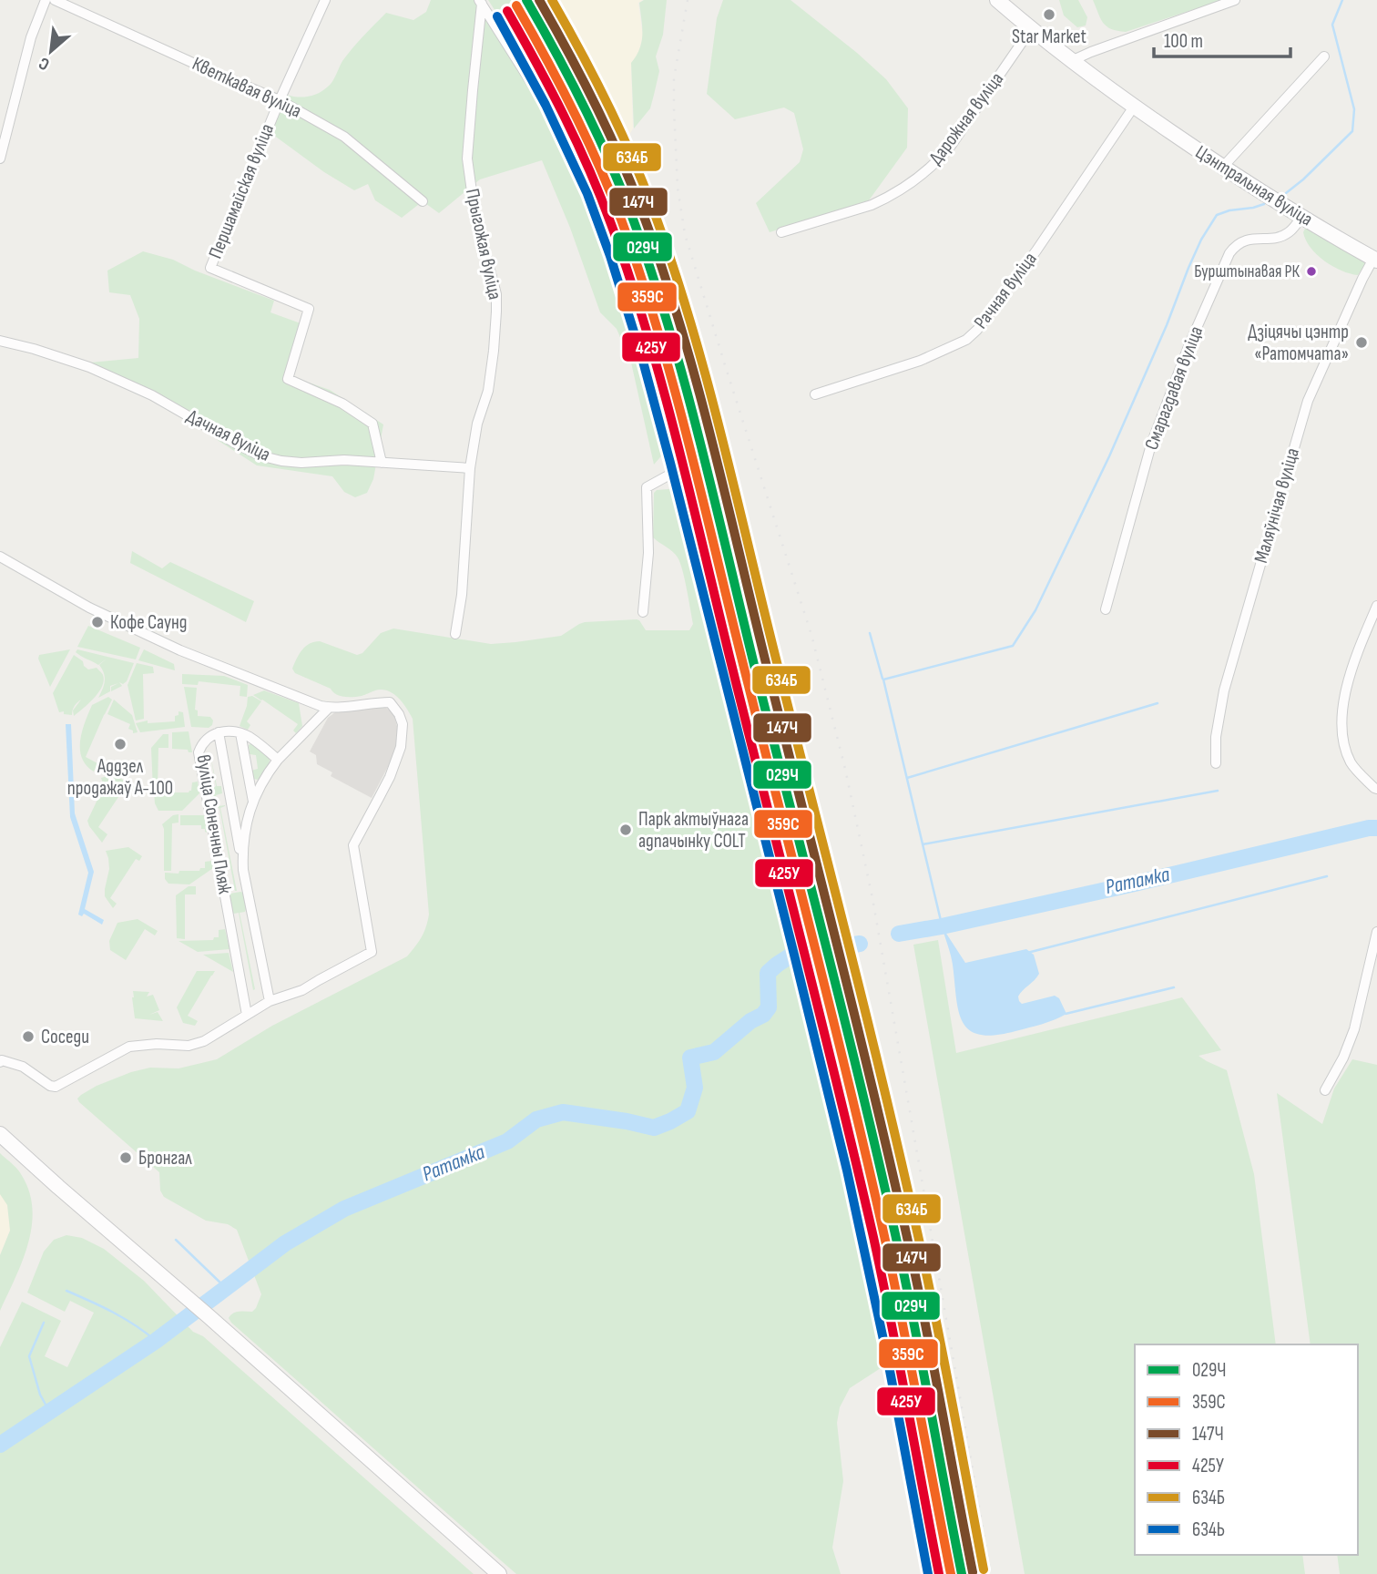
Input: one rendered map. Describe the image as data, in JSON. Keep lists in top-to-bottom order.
{
  "streets": {
    "street": [
      "Кветкавая вуліца",
      "Дарожная вуліца",
      "Цэнтральная вуліца",
      "Першамайская вуліца",
      "Прыгожая вуліца",
      "Рачная вуліца",
      "Смарагдавая вуліца",
      "Дачная вуліца",
      "Маляўнічая вуліца",
      "вуліца Сонечны Пляж"
    ]
  },
  "crossings": [
    ["Кветкавая вуліца", "Першамайская вуліца"],
    ["Дарожная вуліца", "Цэнтральная вуліца"],
    ["Цэнтральная вуліца", "Рачная вуліца"],
    ["Цэнтральная вуліца", "Смарагдавая вуліца"],
    ["Цэнтральная вуліца", "Маляўнічая вуліца"],
    ["Першамайская вуліца", "Дачная вуліца"],
    ["Прыгожая вуліца", "Дачная вуліца"]
  ],
  "water": ["Ратамка"],
  "places": [
    "Star Market",
    "Бурштынавая РК",
    "Дзіцячы цэнтр «Ратомчата»",
    "Кофе Саунд",
    "Аддзел продажаў А-100",
    "Парк актыўнага адпачынку COLT",
    "Соседи",
    "Бронгал"
  ],
  "lines": [
    "transit line 029Ч",
    "transit line 147Ч",
    "transit line 634Б",
    "transit line 359С",
    "transit line 425У",
    "transit line 634Ь"
  ],
  "legend": [
    "029Ч",
    "359С",
    "147Ч",
    "425У",
    "634Б",
    "634Ь"
  ],
  "scale_bar": "100 m",
  "north": "bottom left"
}
